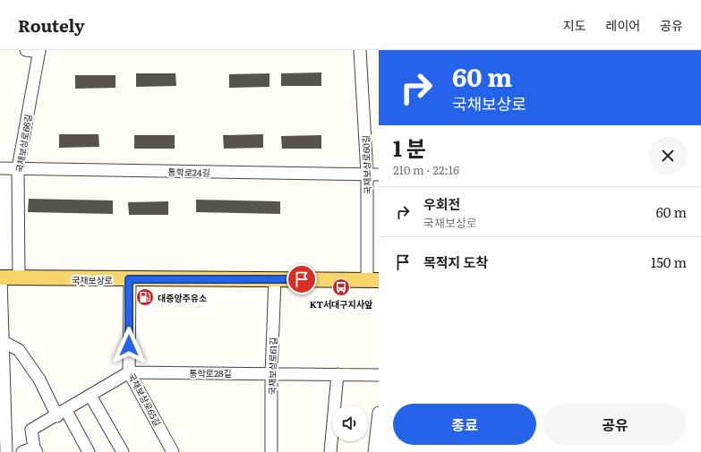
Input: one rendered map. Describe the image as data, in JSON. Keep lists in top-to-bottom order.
{
  "streets": {
    "main road": ["국채보상로"],
    "street": [
      "국채보상로66길",
      "국채보상로60길",
      "통학로24길",
      "국채보상로61길",
      "통학로28길",
      "국채보상로65길"
    ]
  },
  "crossings": [
    ["국채보상로66길", "통학로24길"],
    ["국채보상로66길", "국채보상로"],
    ["국채보상로60길", "통학로24길"],
    ["국채보상로60길", "국채보상로"],
    ["국채보상로", "국채보상로61길"],
    ["국채보상로", "국채보상로65길"],
    ["국채보상로61길", "통학로28길"],
    ["통학로28길", "국채보상로65길"]
  ],
  "places": {
    "bus stop": ["KT서대구지사앞"],
    "fuel station": ["대중앙주유소"]
  },
  "page": {
    "header": "Routely",
    "nav": ["지도", "레이어", "공유"],
    "turn": ["60 m", "국채보상로"],
    "heading": ["1 분", "210 m · 22:16"],
    "list": [
      {
        "name": "우회전",
        "note": "국채보상로",
        "value": "60 m"
      },
      {
        "name": "목적지 도착",
        "value": "150 m"
      }
    ],
    "buttons": ["종료", "공유"]
  }
}
